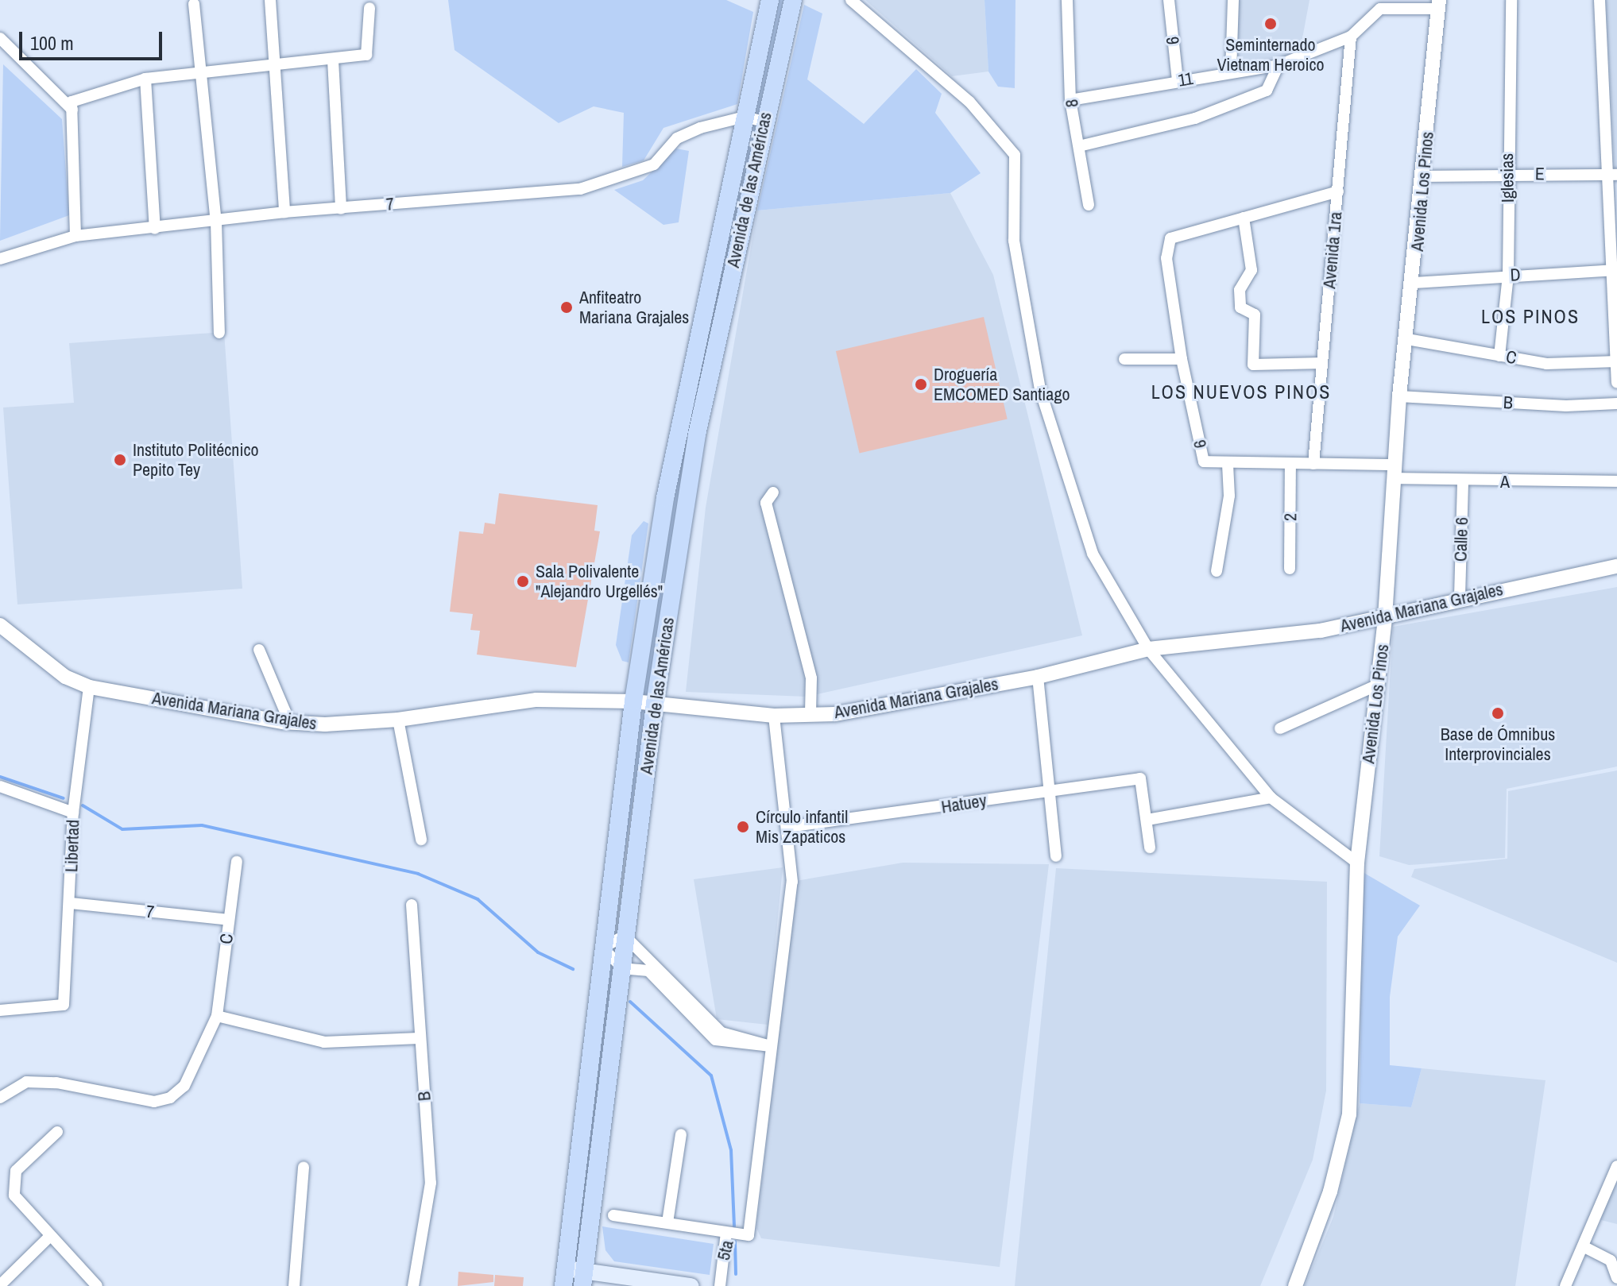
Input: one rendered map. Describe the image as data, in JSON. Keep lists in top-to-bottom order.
{
  "streets": {
    "main road": ["Avenida de las Américas"],
    "street": [
      "6",
      "11",
      "8",
      "E",
      "Iglesias",
      "Avenida Los Pinos",
      "7",
      "Avenida 1ra",
      "D",
      "C",
      "B",
      "9",
      "A",
      "2",
      "Calle 6",
      "Avenida Mariana Grajales",
      "Hatuey",
      "Libertad",
      "5ta"
    ]
  },
  "crossings": [
    ["6", "11"],
    ["11", "8"],
    ["11", "Avenida Los Pinos"],
    ["11", "Avenida 1ra"],
    ["E", "Iglesias"],
    ["E", "Avenida Los Pinos"],
    ["Iglesias", "D"],
    ["Iglesias", "C"],
    ["Avenida de las Américas", "7"],
    ["Avenida de las Américas", "Avenida Mariana Grajales"],
    ["Avenida Los Pinos", "D"],
    ["Avenida Los Pinos", "C"],
    ["Avenida Los Pinos", "B"],
    ["Avenida Los Pinos", "9"],
    ["Avenida Los Pinos", "A"],
    ["Avenida Los Pinos", "Avenida Mariana Grajales"],
    ["7", "C"],
    ["7", "Libertad"],
    ["Avenida 1ra", "9"],
    ["9", "A"],
    ["9", "2"],
    ["A", "Calle 6"],
    ["Calle 6", "Avenida Mariana Grajales"],
    ["Avenida Mariana Grajales", "Libertad"]
  ],
  "districts": ["LOS PINOS", "LOS NUEVOS PINOS"],
  "places": [
    "Seminternado Vietnam Heroico",
    "Anfiteatro Mariana Grajales",
    "Droguería EMCOMED Santiago",
    "Instituto Politécnico Pepito Tey",
    "Sala Polivalente \"Alejandro Urgellés\"",
    "Base de Ómnibus Interprovinciales",
    "Círculo infantil Mis Zapaticos"
  ],
  "scale_bar": "100 m"
}
